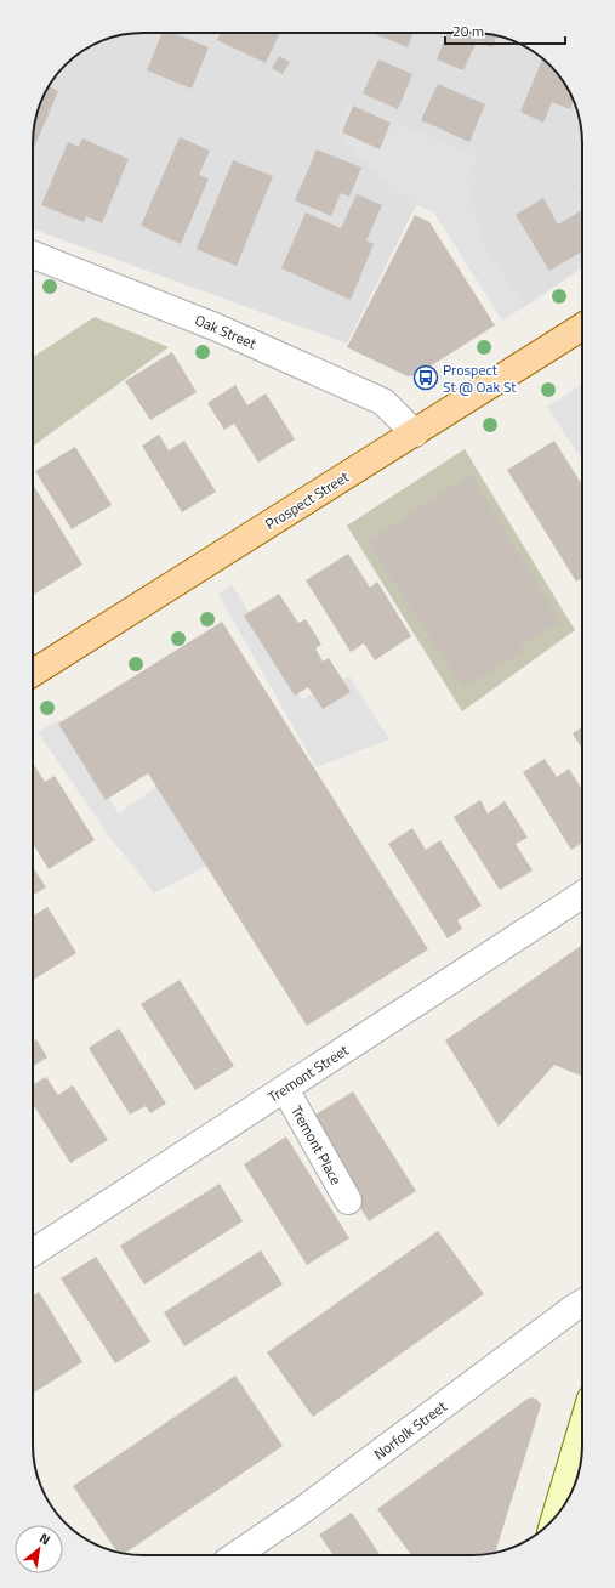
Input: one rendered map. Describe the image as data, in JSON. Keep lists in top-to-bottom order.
{
  "streets": {
    "main road": ["Prospect Street"],
    "street": [
      "Oak Street",
      "Tremont Street",
      "Tremont Place",
      "Norfolk Street"
    ]
  },
  "crossings": [
    ["Oak Street", "Prospect Street"],
    ["Tremont Street", "Tremont Place"]
  ],
  "places": {
    "bus stop": ["Prospect St @ Oak St"]
  },
  "scale_bar": "20 m",
  "north": "top right"
}
